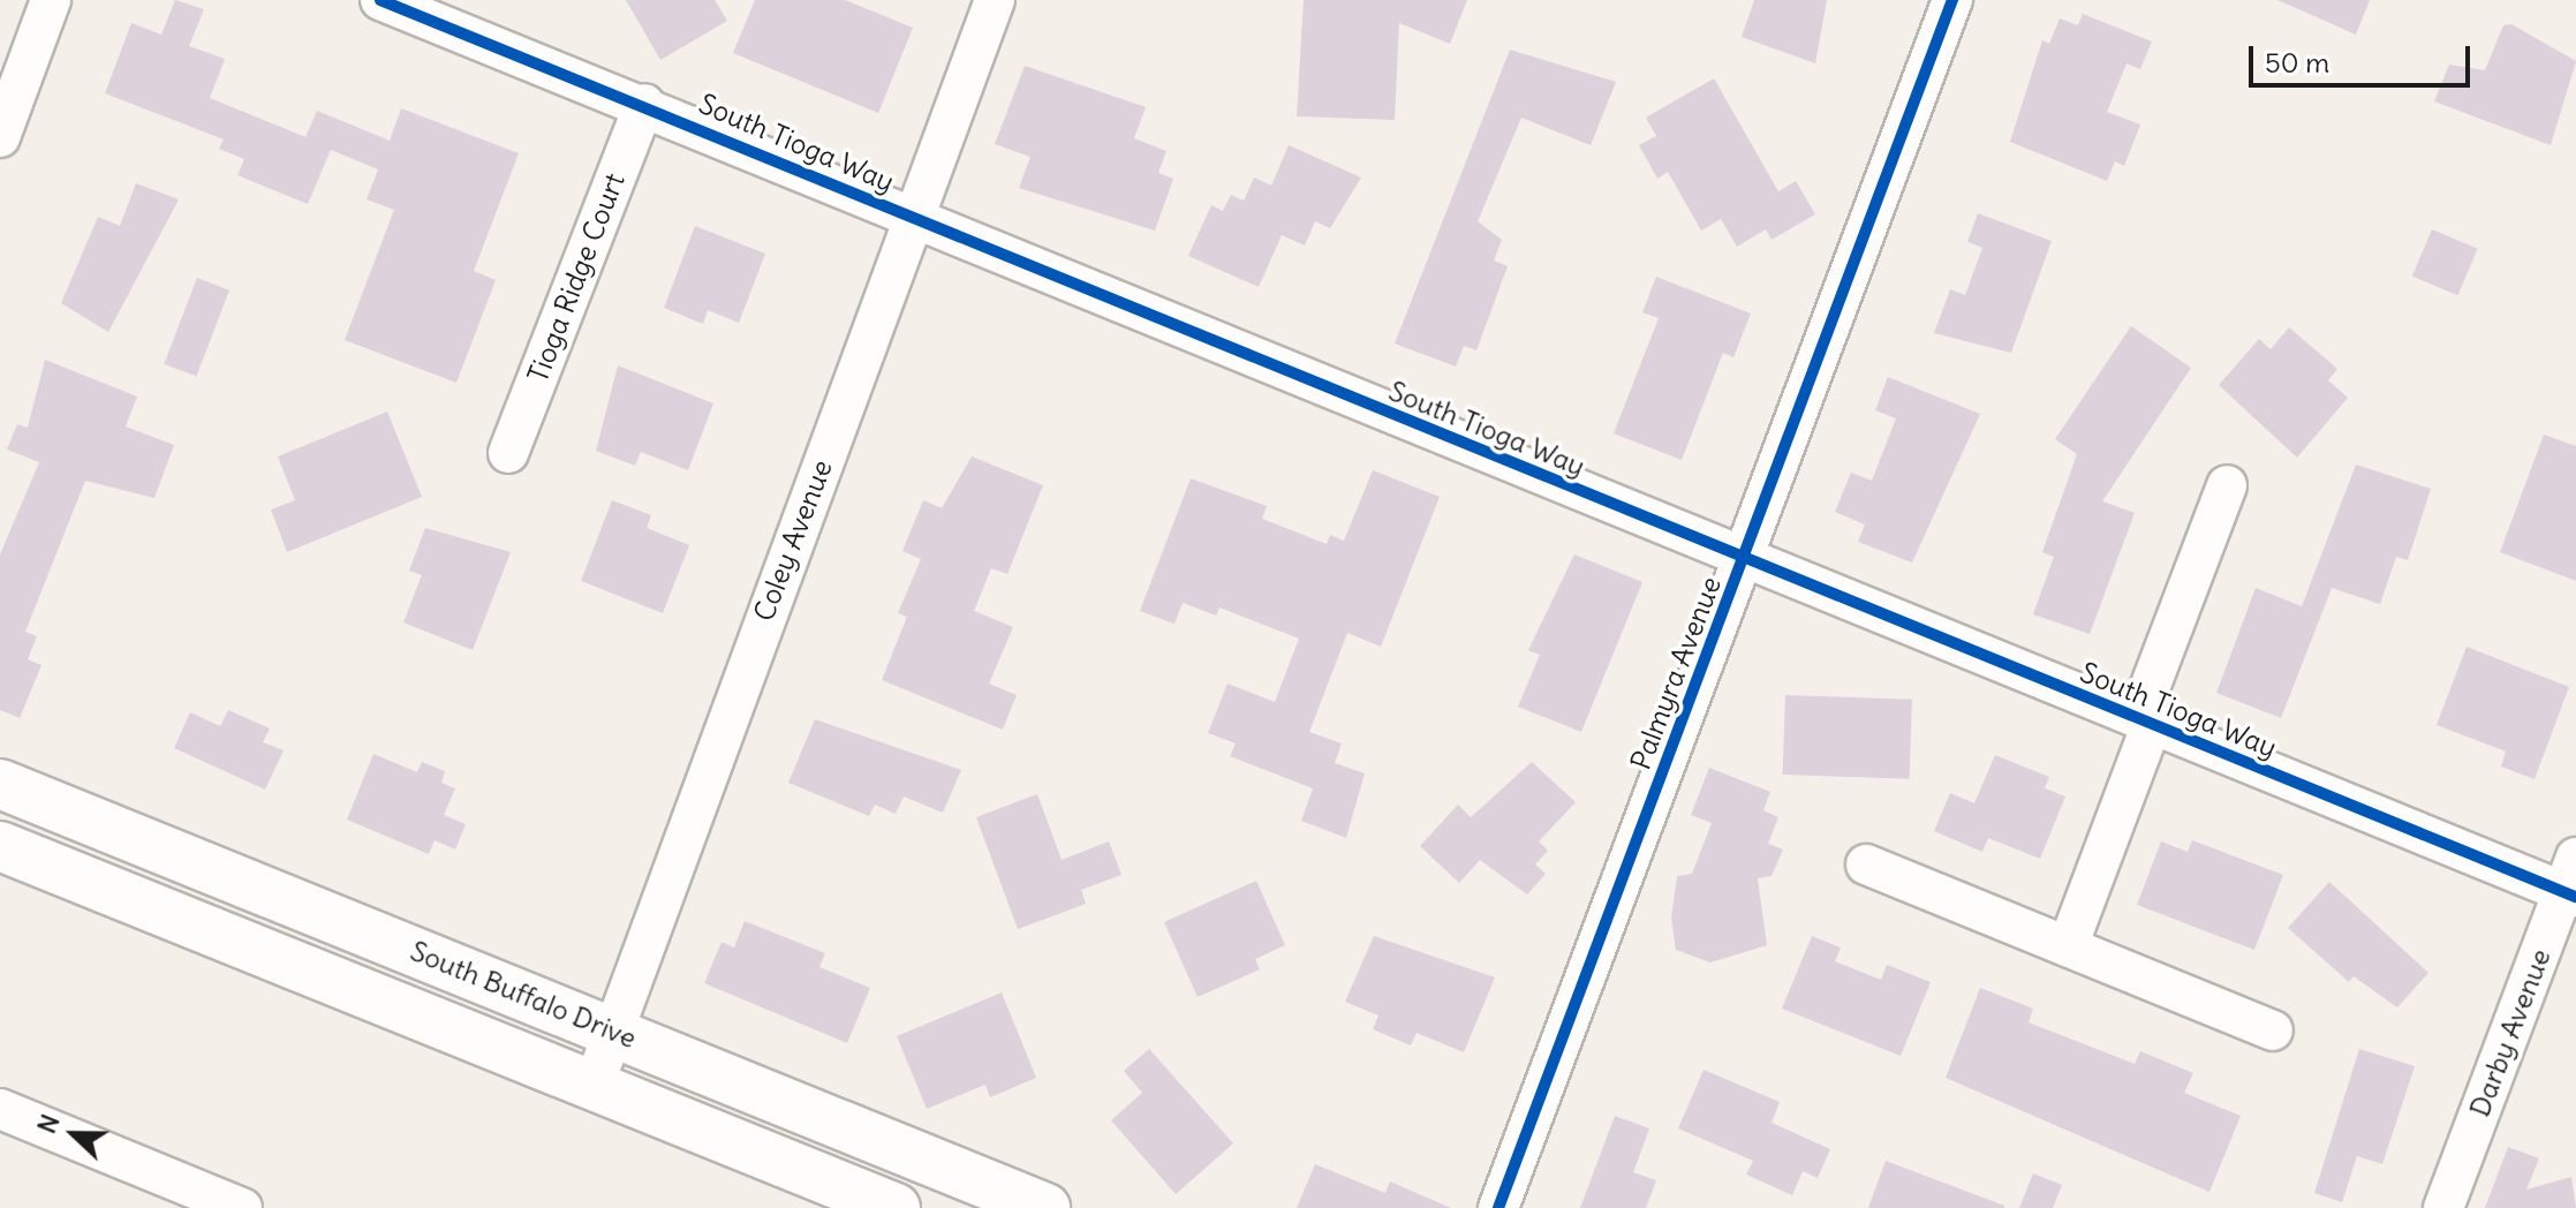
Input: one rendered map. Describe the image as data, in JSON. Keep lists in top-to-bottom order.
{
  "streets": {
    "main road": ["South Buffalo Drive"],
    "street": [
      "South Tioga Way",
      "Tioga Ridge Court",
      "Coley Avenue",
      "Palmyra Avenue",
      "Darby Avenue"
    ]
  },
  "crossings": [
    ["South Tioga Way", "Tioga Ridge Court"],
    ["South Tioga Way", "Coley Avenue"],
    ["South Tioga Way", "Palmyra Avenue"],
    ["South Tioga Way", "Darby Avenue"],
    ["Coley Avenue", "South Buffalo Drive"]
  ],
  "scale_bar": "50 m",
  "north": "left"
}
